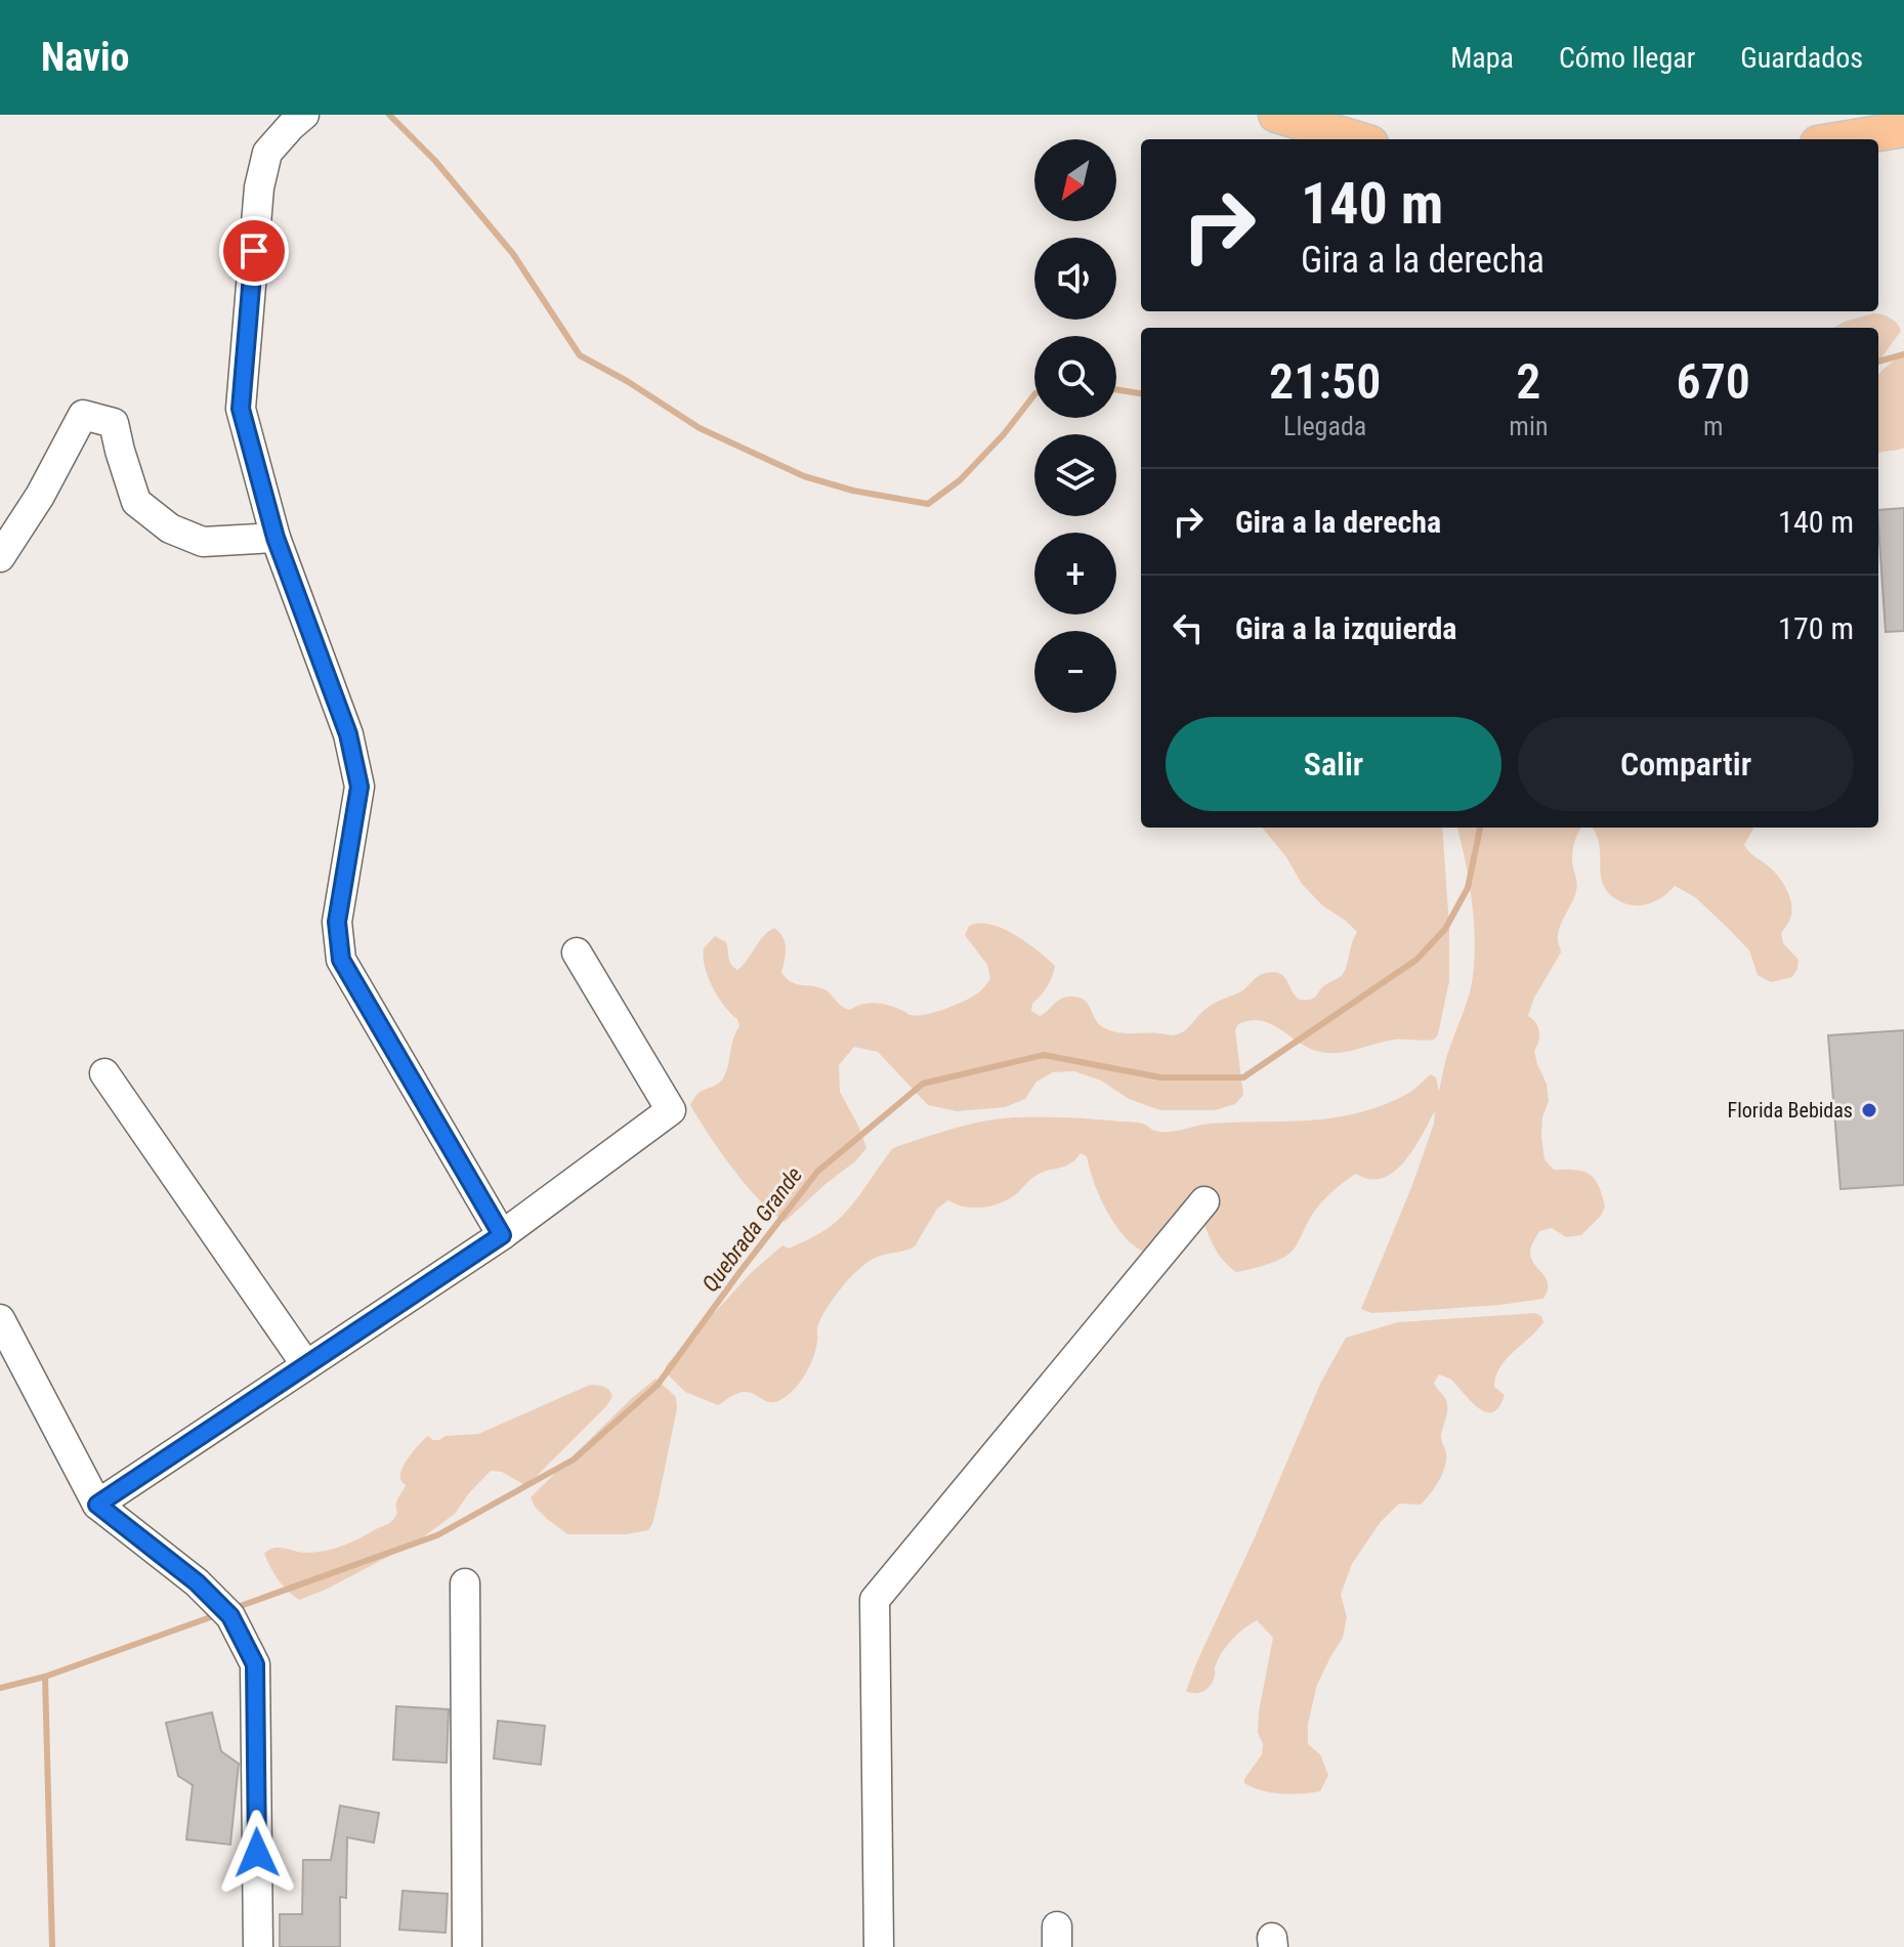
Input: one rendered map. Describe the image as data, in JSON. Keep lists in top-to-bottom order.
{
  "water": ["Quebrada Grande"],
  "places": ["Florida Bebidas"],
  "north": "bottom left",
  "page": {
    "header": "Navio",
    "nav": ["Mapa", "Cómo llegar", "Guardados"],
    "map_buttons": ["+", "−"],
    "turn": ["140 m", "Gira a la derecha"],
    "eta": [
      "21:50",
      "Llegada",
      "2",
      "min",
      "670",
      "m"
    ],
    "list": [
      {
        "name": "Gira a la derecha",
        "value": "140 m"
      },
      {
        "name": "Gira a la izquierda",
        "value": "170 m"
      }
    ],
    "buttons": ["Salir", "Compartir"]
  }
}
